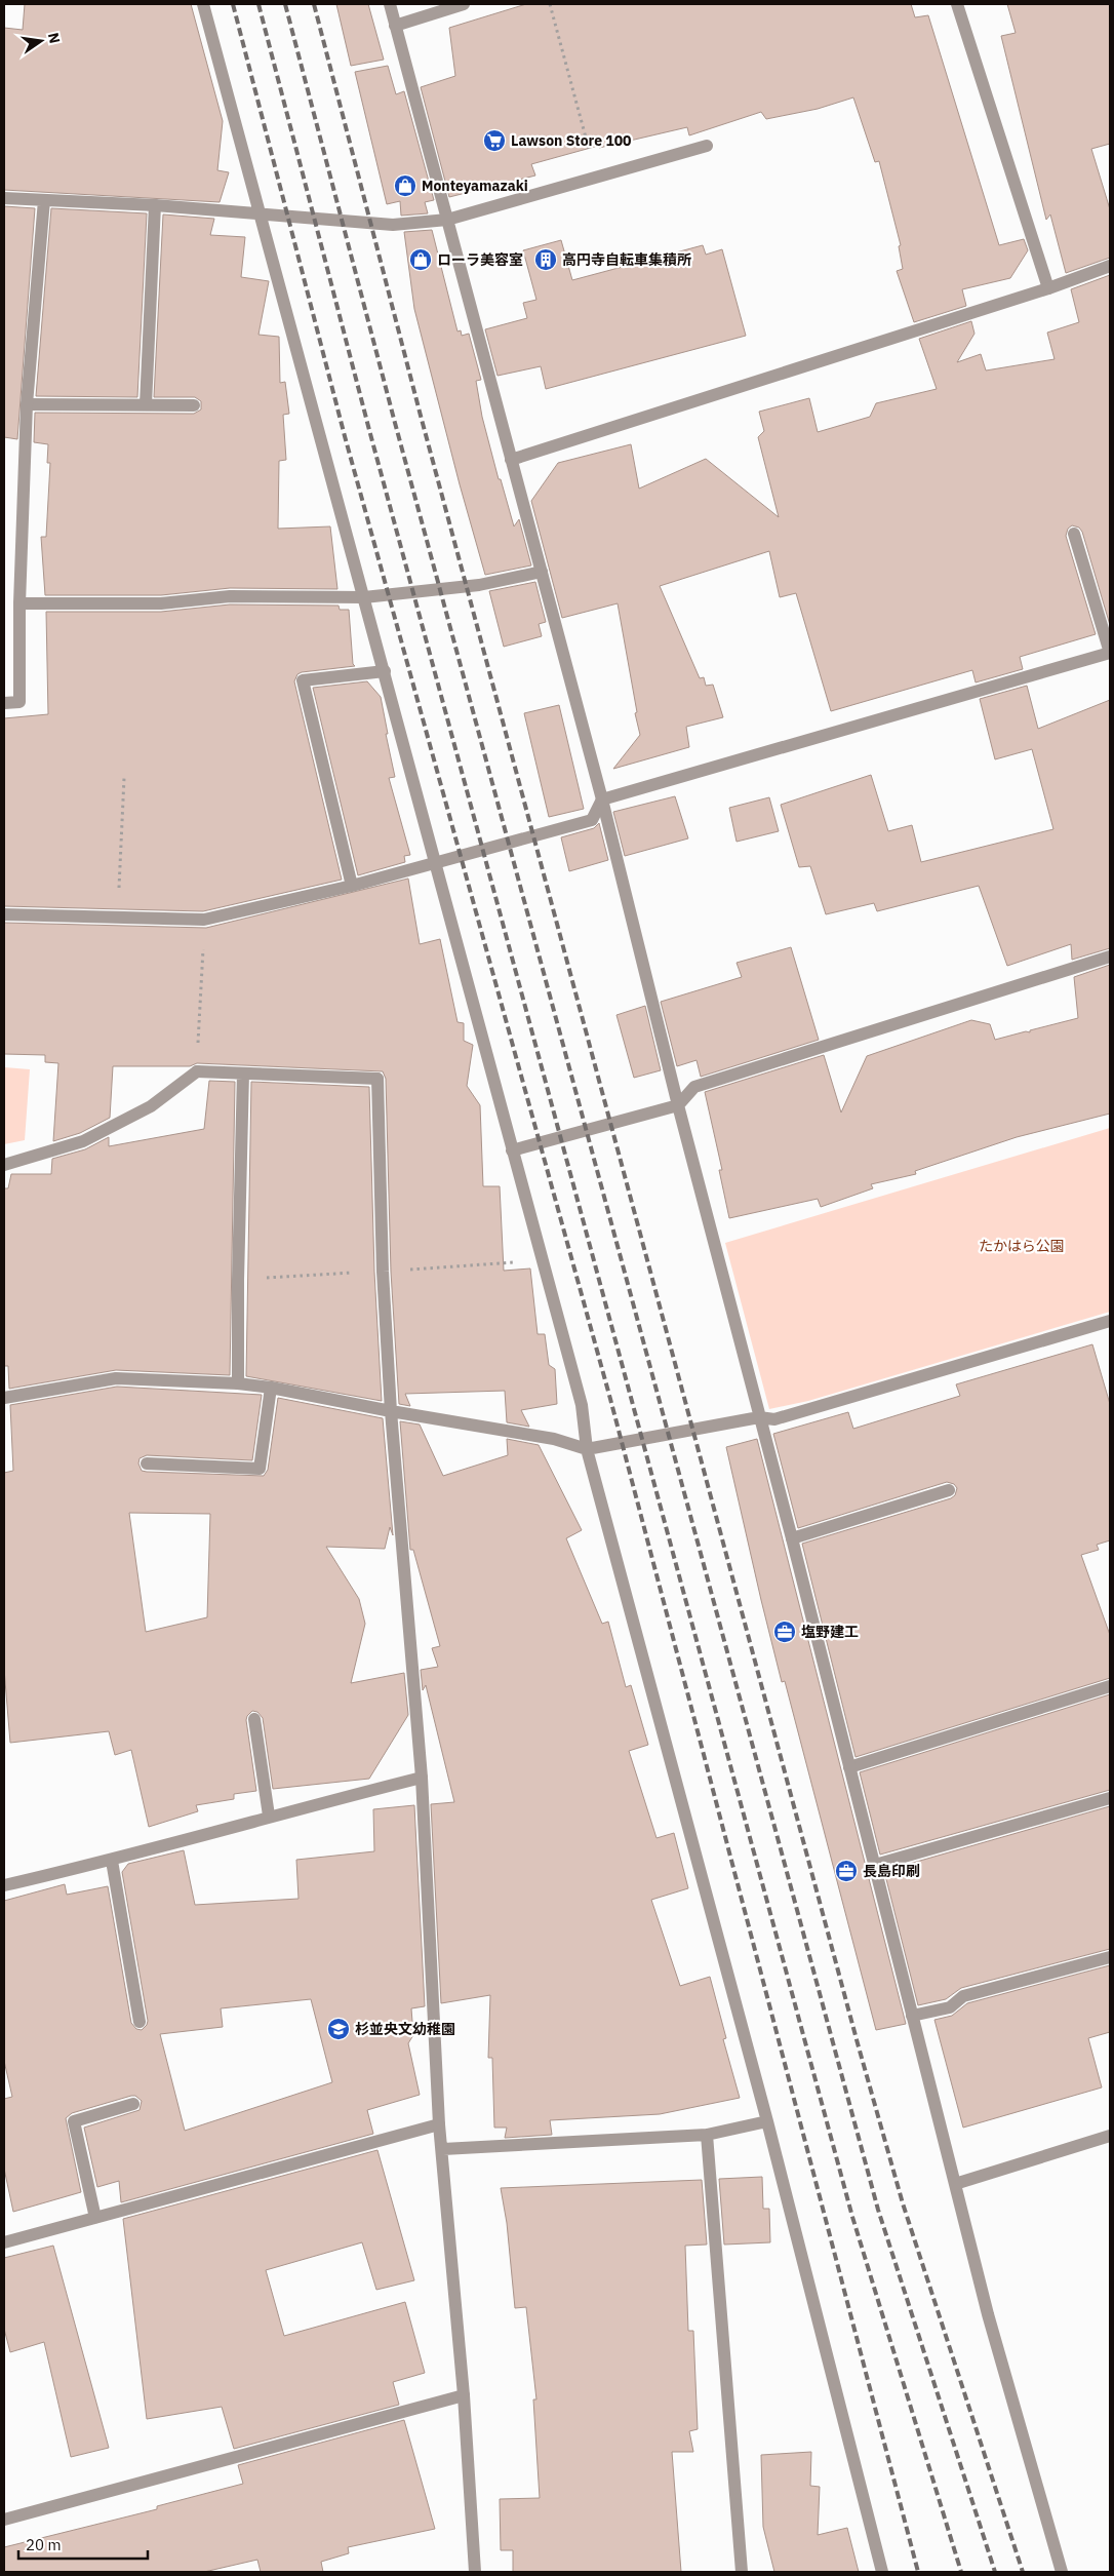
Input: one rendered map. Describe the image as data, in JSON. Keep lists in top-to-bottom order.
{
  "parks": ["たかはら公園"],
  "places": {
    "supermarket": ["Lawson Store 100"],
    "shop": ["Monteyamazaki", "ローラ美容室"],
    "building": ["高円寺自転車集積所"],
    "office": ["塩野建工", "長島印刷"],
    "school or university": ["杉並央文幼稚園"]
  },
  "scale_bar": "20 m",
  "north": "right"
}
